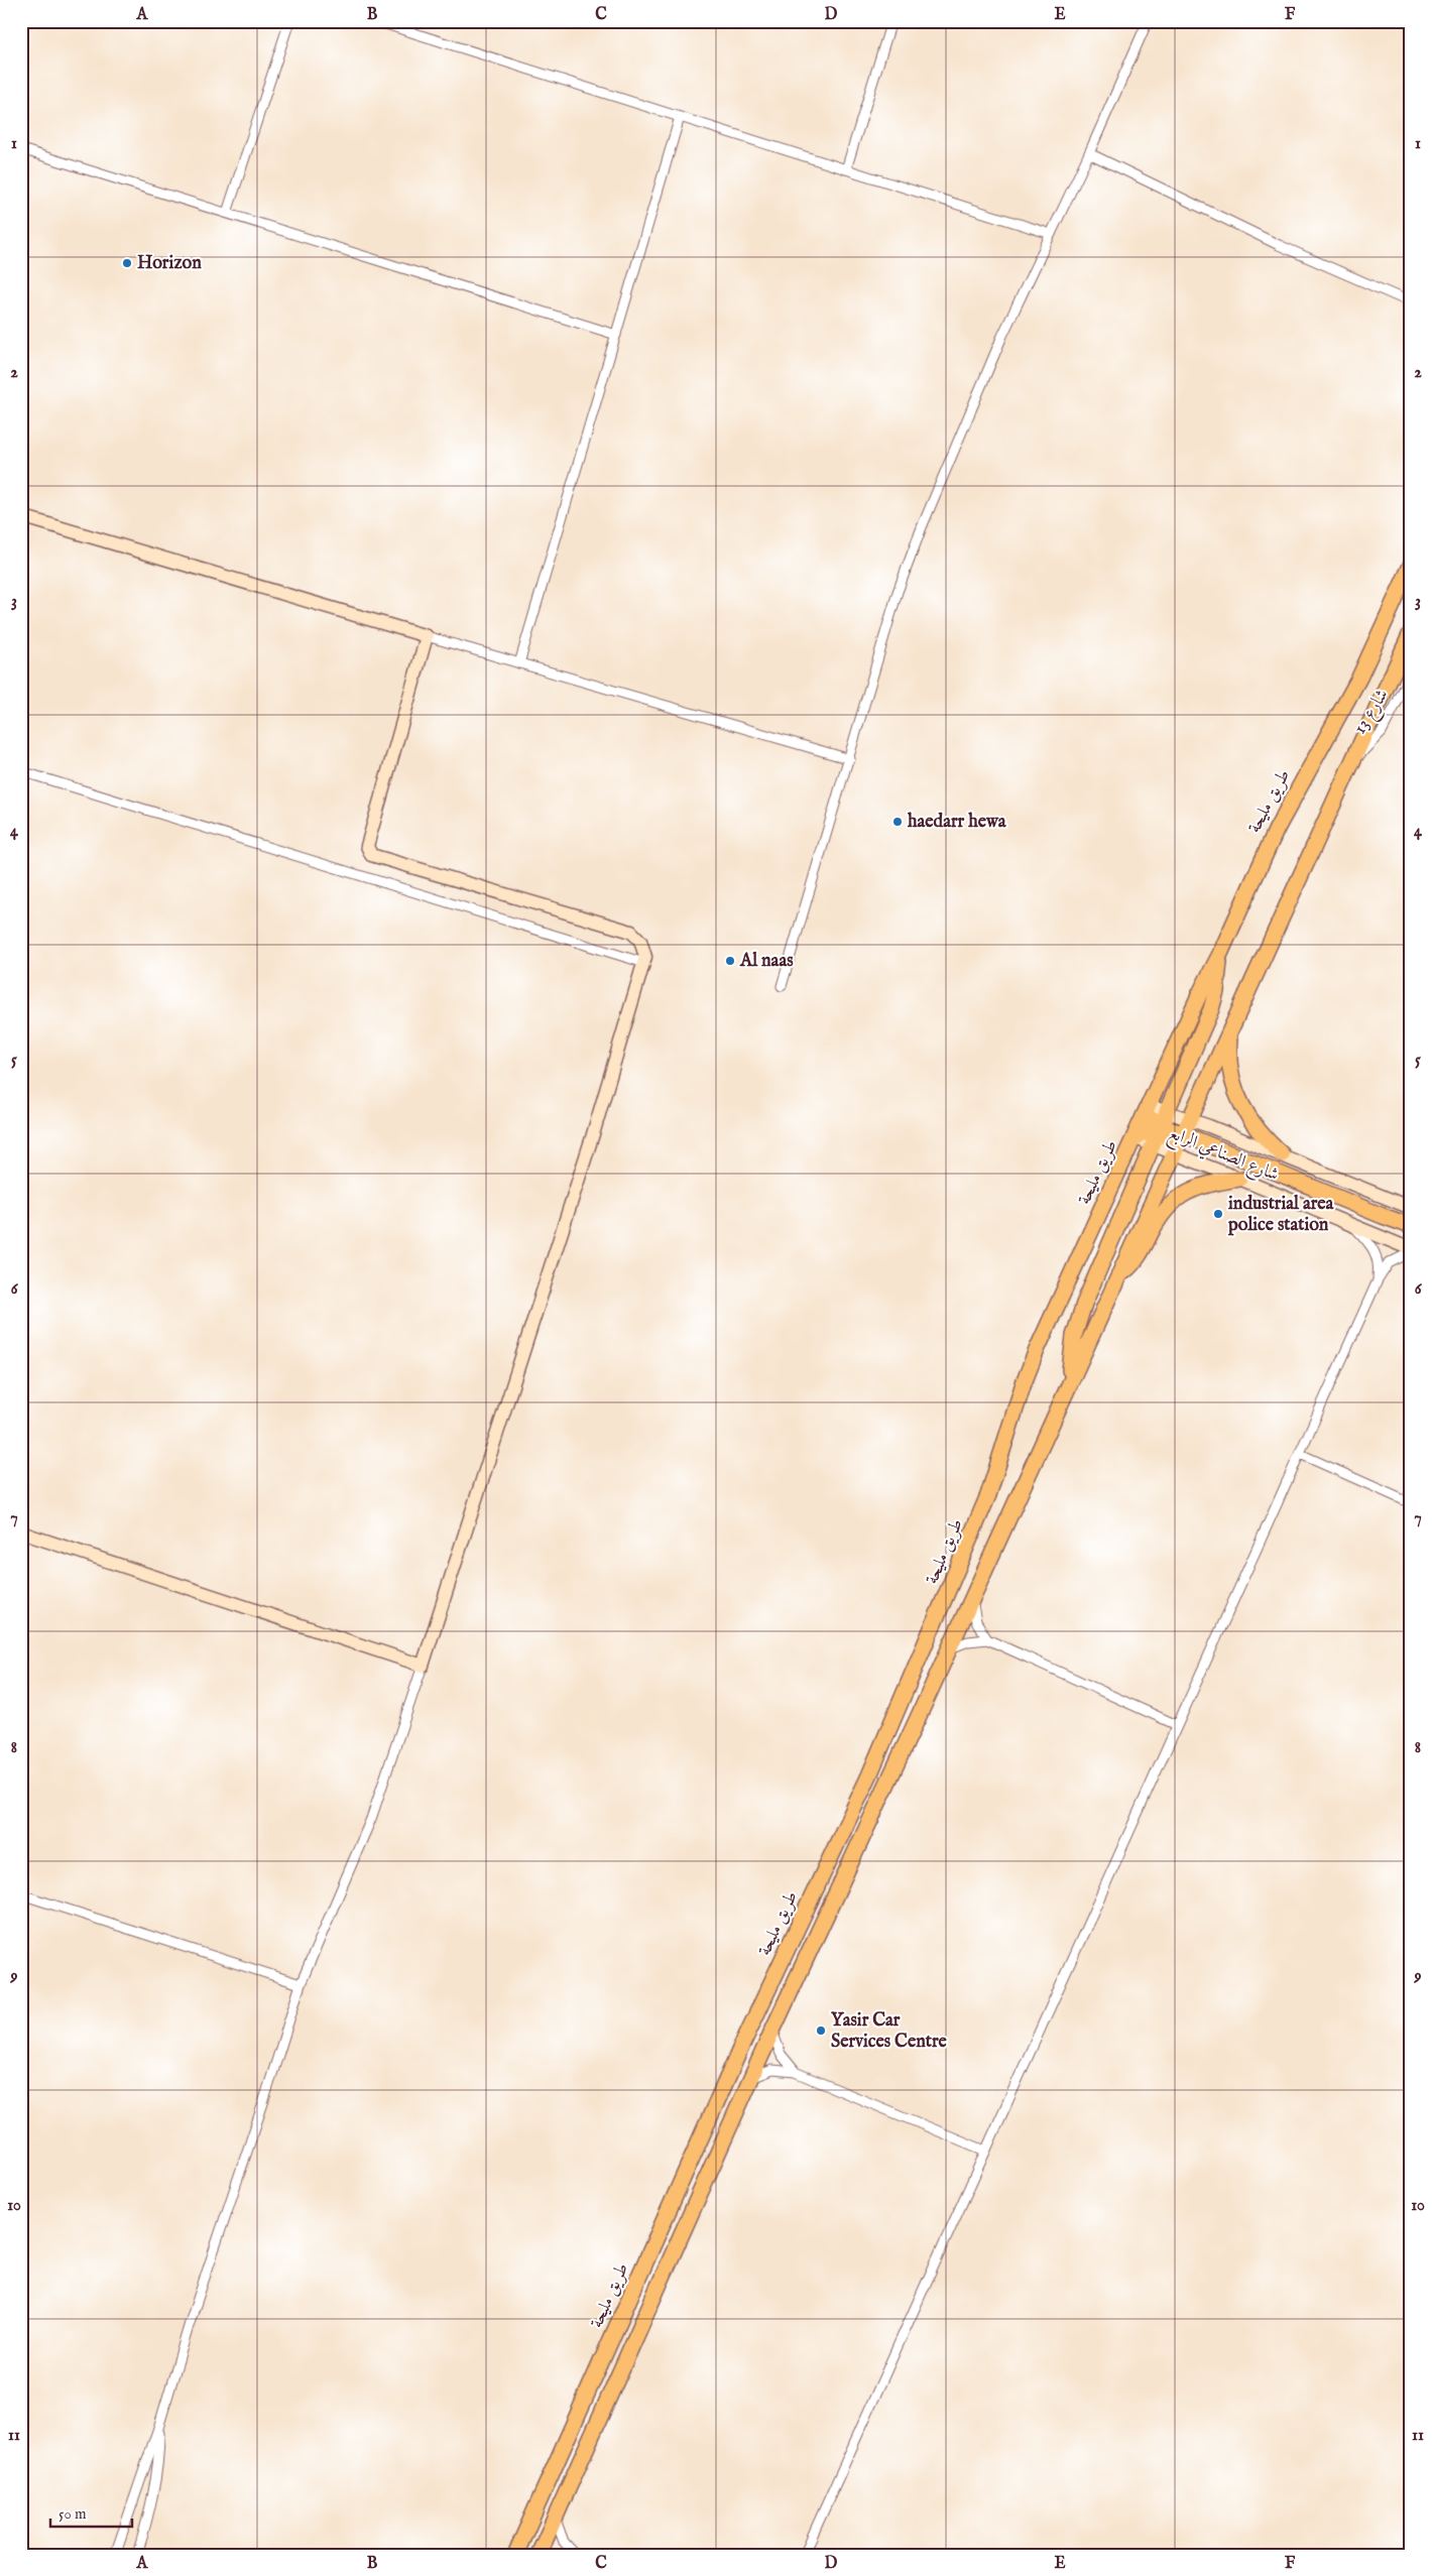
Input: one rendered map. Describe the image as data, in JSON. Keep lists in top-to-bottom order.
{
  "streets": {
    "main road": ["طريق مليحة", "شارع الصناعي الرابع"],
    "street": ["شارع 13"]
  },
  "crossings": [
    ["طريق مليحة", "شارع الصناعي الرابع"]
  ],
  "places": [
    "Horizon",
    "haedarr hewa",
    "Al naas",
    "industrial area police station",
    "Yasir Car Services Centre"
  ],
  "scale_bar": "50 m",
  "grid": {
    "columns": [
      "A",
      "B",
      "C",
      "D",
      "E",
      "F"
    ],
    "rows": [
      "1",
      "2",
      "3",
      "4",
      "5",
      "6",
      "7",
      "8",
      "9",
      "10",
      "11"
    ]
  }
}
